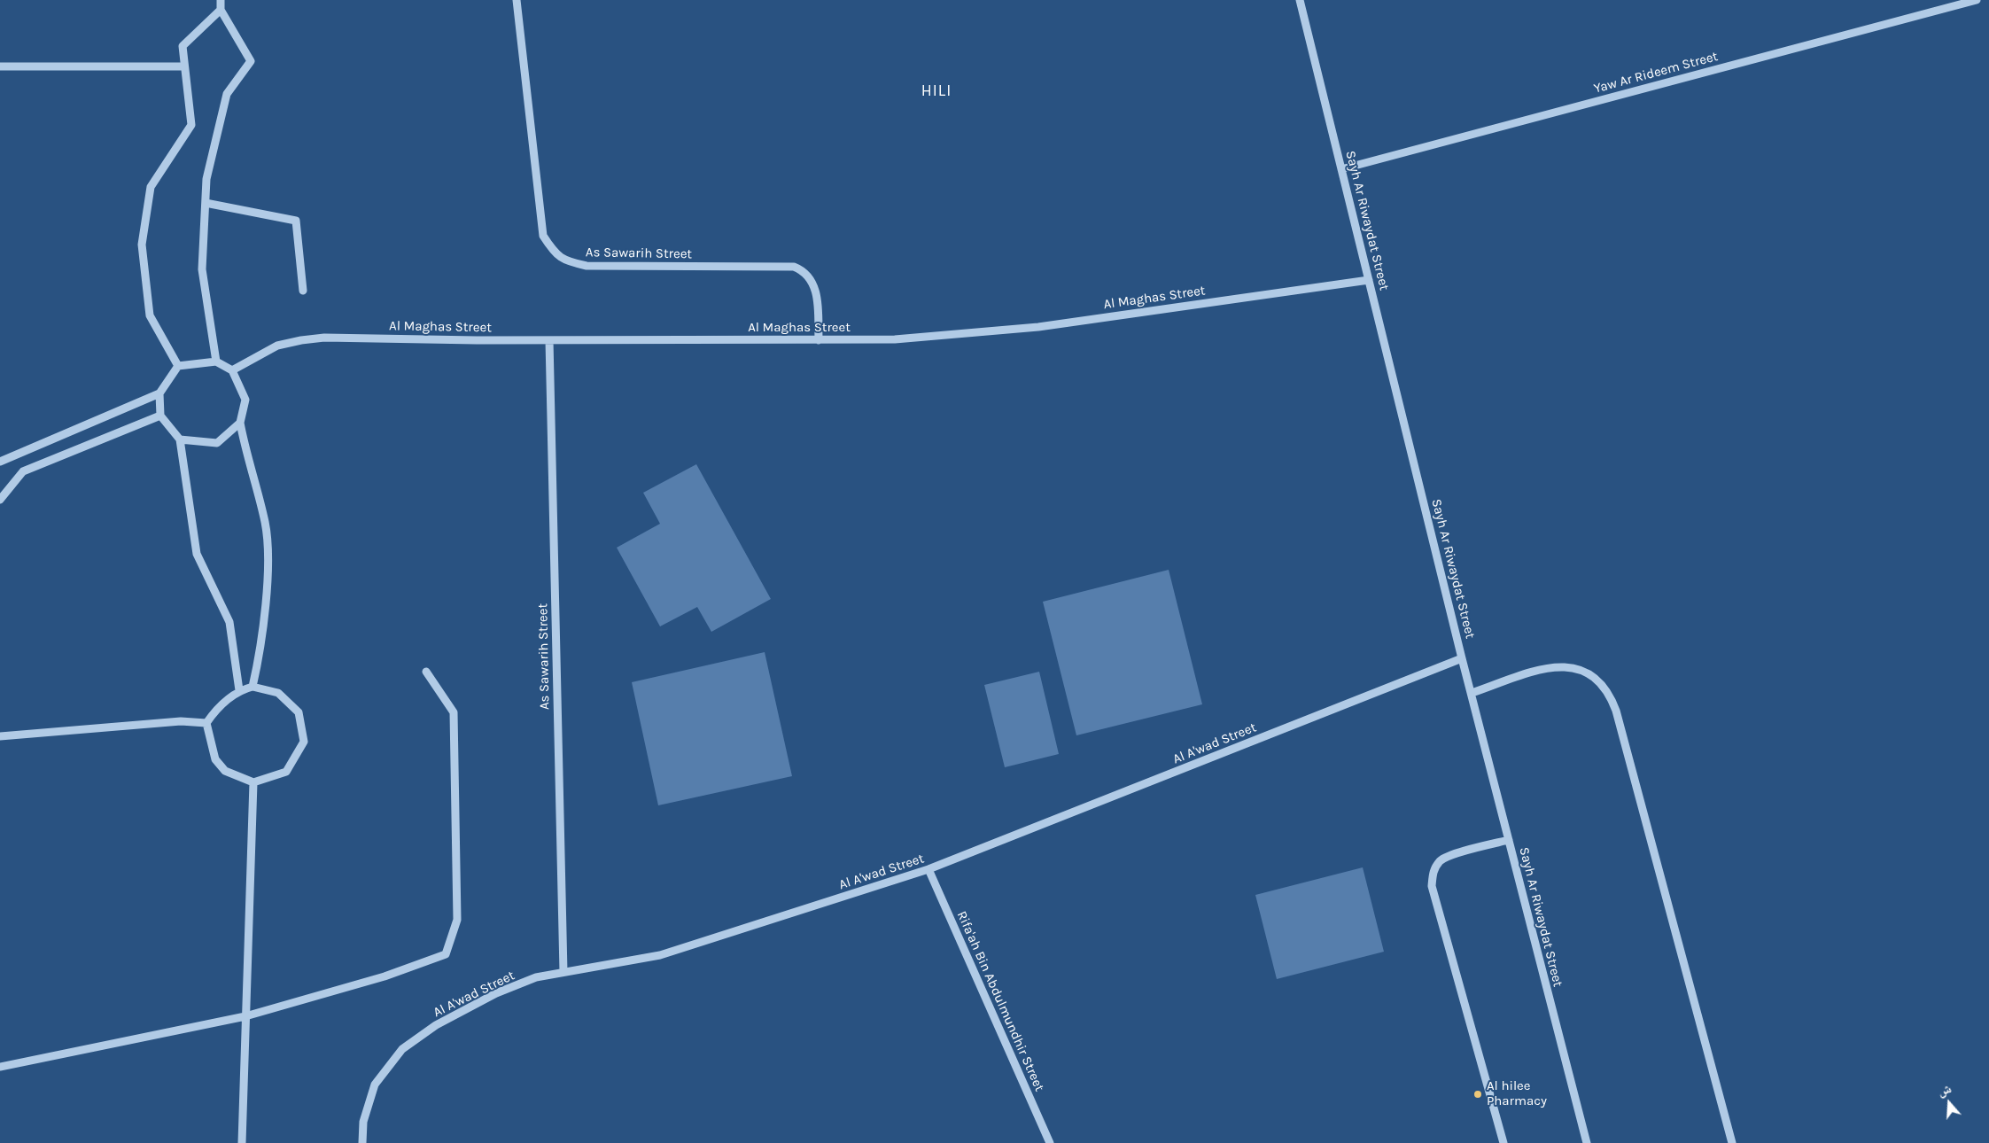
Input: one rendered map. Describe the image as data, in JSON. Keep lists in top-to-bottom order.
{
  "streets": {
    "street": [
      "Yaw Ar Rideem Street",
      "Sayh Ar Riwaydat Street",
      "As Sawarih Street",
      "Al Maghas Street",
      "Al A'wad Street",
      "Rifa'ah Bin Abdulmundhir Street"
    ]
  },
  "crossings": [
    ["Yaw Ar Rideem Street", "Sayh Ar Riwaydat Street"],
    ["Sayh Ar Riwaydat Street", "Al Maghas Street"],
    ["Sayh Ar Riwaydat Street", "Al A'wad Street"],
    ["As Sawarih Street", "Al Maghas Street"],
    ["As Sawarih Street", "Al A'wad Street"],
    ["Al A'wad Street", "Rifa'ah Bin Abdulmundhir Street"]
  ],
  "districts": ["HILI"],
  "places": ["Al hilee Pharmacy"],
  "north": "top"
}
